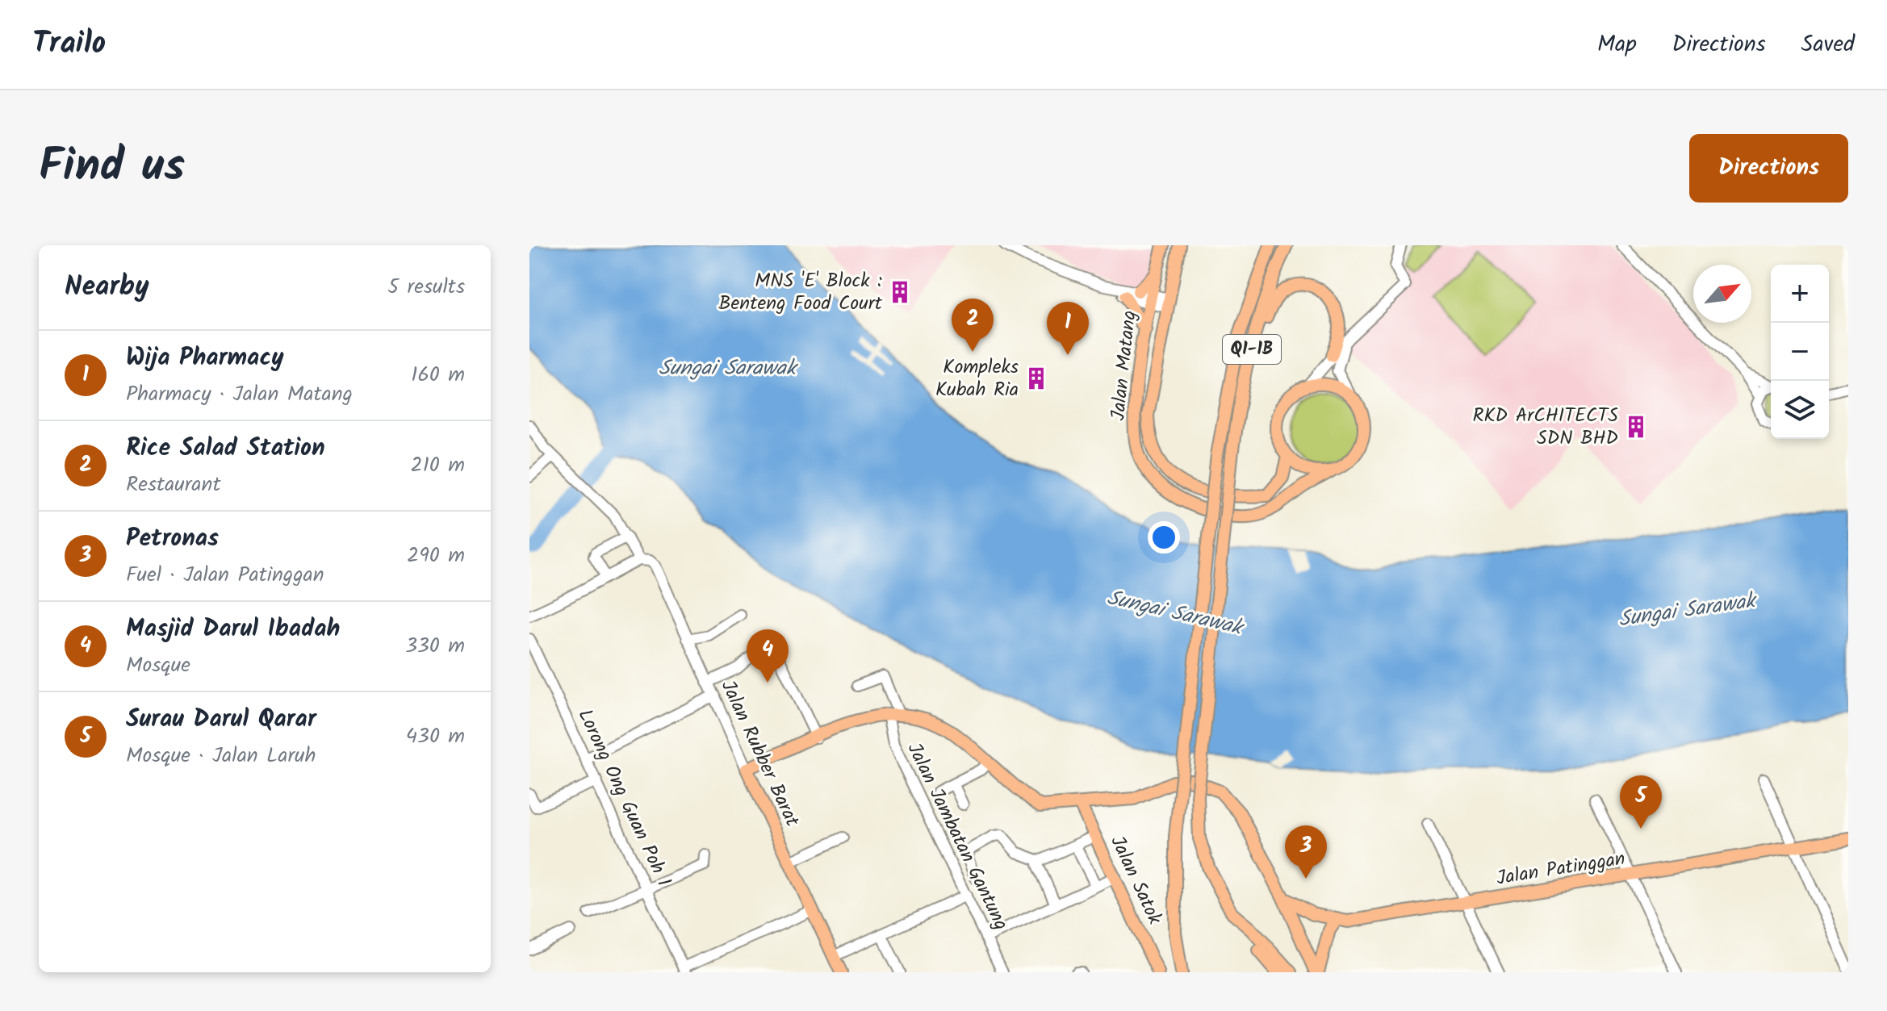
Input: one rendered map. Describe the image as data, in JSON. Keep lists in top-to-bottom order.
{
  "streets": {
    "main road": [
      "Q1-1B",
      "Jalan Matang",
      "Jalan Rubber Barat",
      "Jalan Patinggan",
      "Jalan Satok"
    ],
    "street": ["Lorong Ong Guan Poh 1", "Jalan Jambatan Gantung"]
  },
  "water": ["Sungai Sarawak"],
  "places": {
    "building": ["MNS 'E' Block : Benteng Food Court", "Kompleks Kubah Ria", "RKD ArCHITECTS SDN BHD"]
  },
  "north": "top right",
  "page": {
    "header": "Trailo",
    "nav": ["Map", "Directions", "Saved"],
    "title": "Find us",
    "buttons": "Directions",
    "heading": ["Nearby", "5 results"],
    "map_buttons": ["+", "−"],
    "pins": [
      "2",
      "1",
      "4",
      "5",
      "3"
    ],
    "list": [
      {
        "mark": "1",
        "name": "Wija Pharmacy",
        "note": "Pharmacy · Jalan Matang",
        "value": "160 m"
      },
      {
        "mark": "2",
        "name": "Rice Salad Station",
        "note": "Restaurant",
        "value": "210 m"
      },
      {
        "mark": "3",
        "name": "Petronas",
        "note": "Fuel · Jalan Patinggan",
        "value": "290 m"
      },
      {
        "mark": "4",
        "name": "Masjid Darul Ibadah",
        "note": "Mosque",
        "value": "330 m"
      },
      {
        "mark": "5",
        "name": "Surau Darul Qarar",
        "note": "Mosque · Jalan Laruh",
        "value": "430 m"
      }
    ]
  }
}
